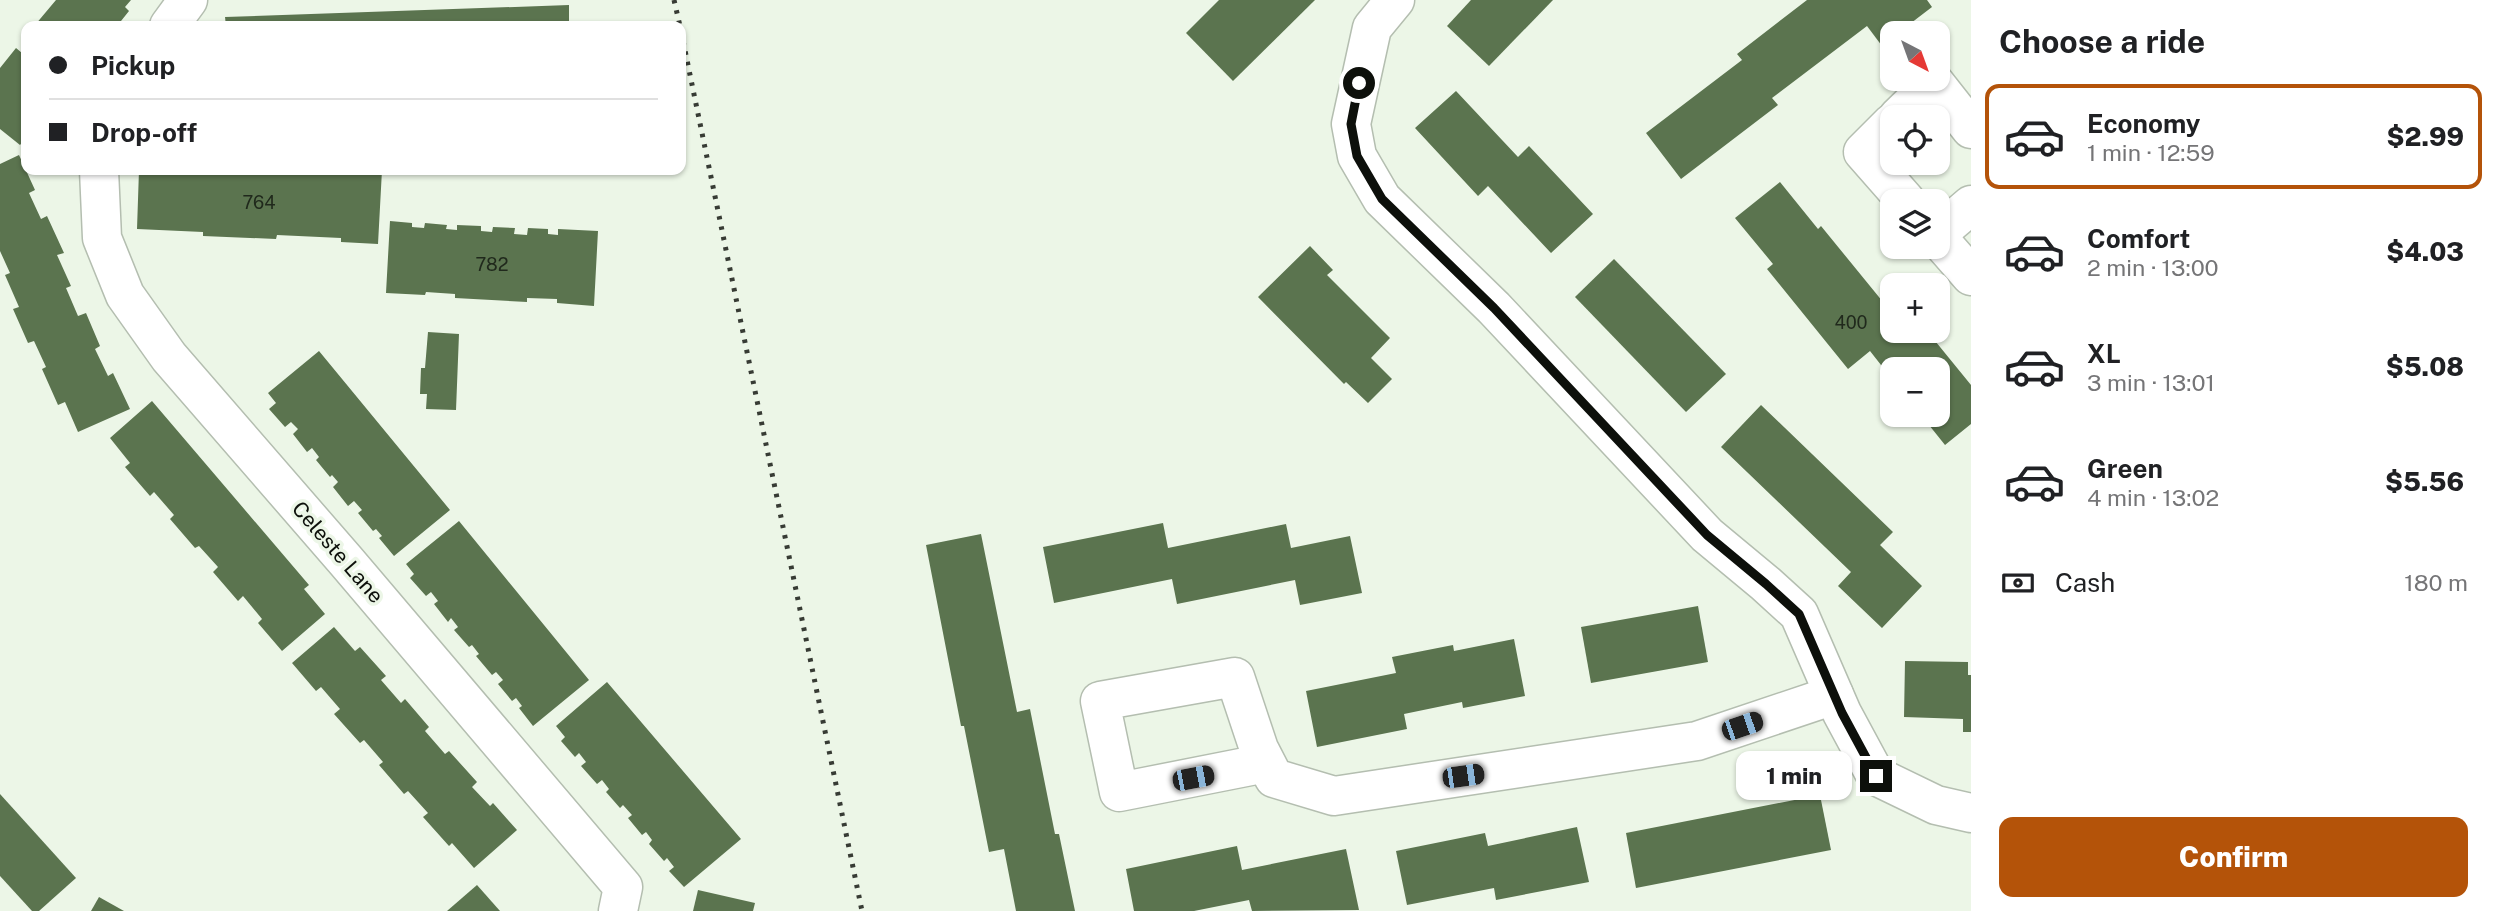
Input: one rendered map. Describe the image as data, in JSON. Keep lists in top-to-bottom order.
{
  "streets": {
    "street": ["Celeste Lane"]
  },
  "house_numbers": ["764", "782", "400"],
  "north": "bottom right",
  "page": {
    "heading": "Choose a ride",
    "map_buttons": ["+", "−"],
    "banner": ["Pickup", "Drop-off"],
    "list": [
      {
        "name": "Economy",
        "note": "1 min · 12:59",
        "value": "$2.99"
      },
      {
        "name": "Comfort",
        "note": "2 min · 13:00",
        "value": "$4.03"
      },
      {
        "name": "XL",
        "note": "3 min · 13:01",
        "value": "$5.08"
      },
      {
        "name": "Green",
        "note": "4 min · 13:02",
        "value": "$5.56"
      }
    ],
    "pay": ["Cash", "180 m"],
    "bubble": "1 min",
    "buttons": "Confirm"
  }
}
